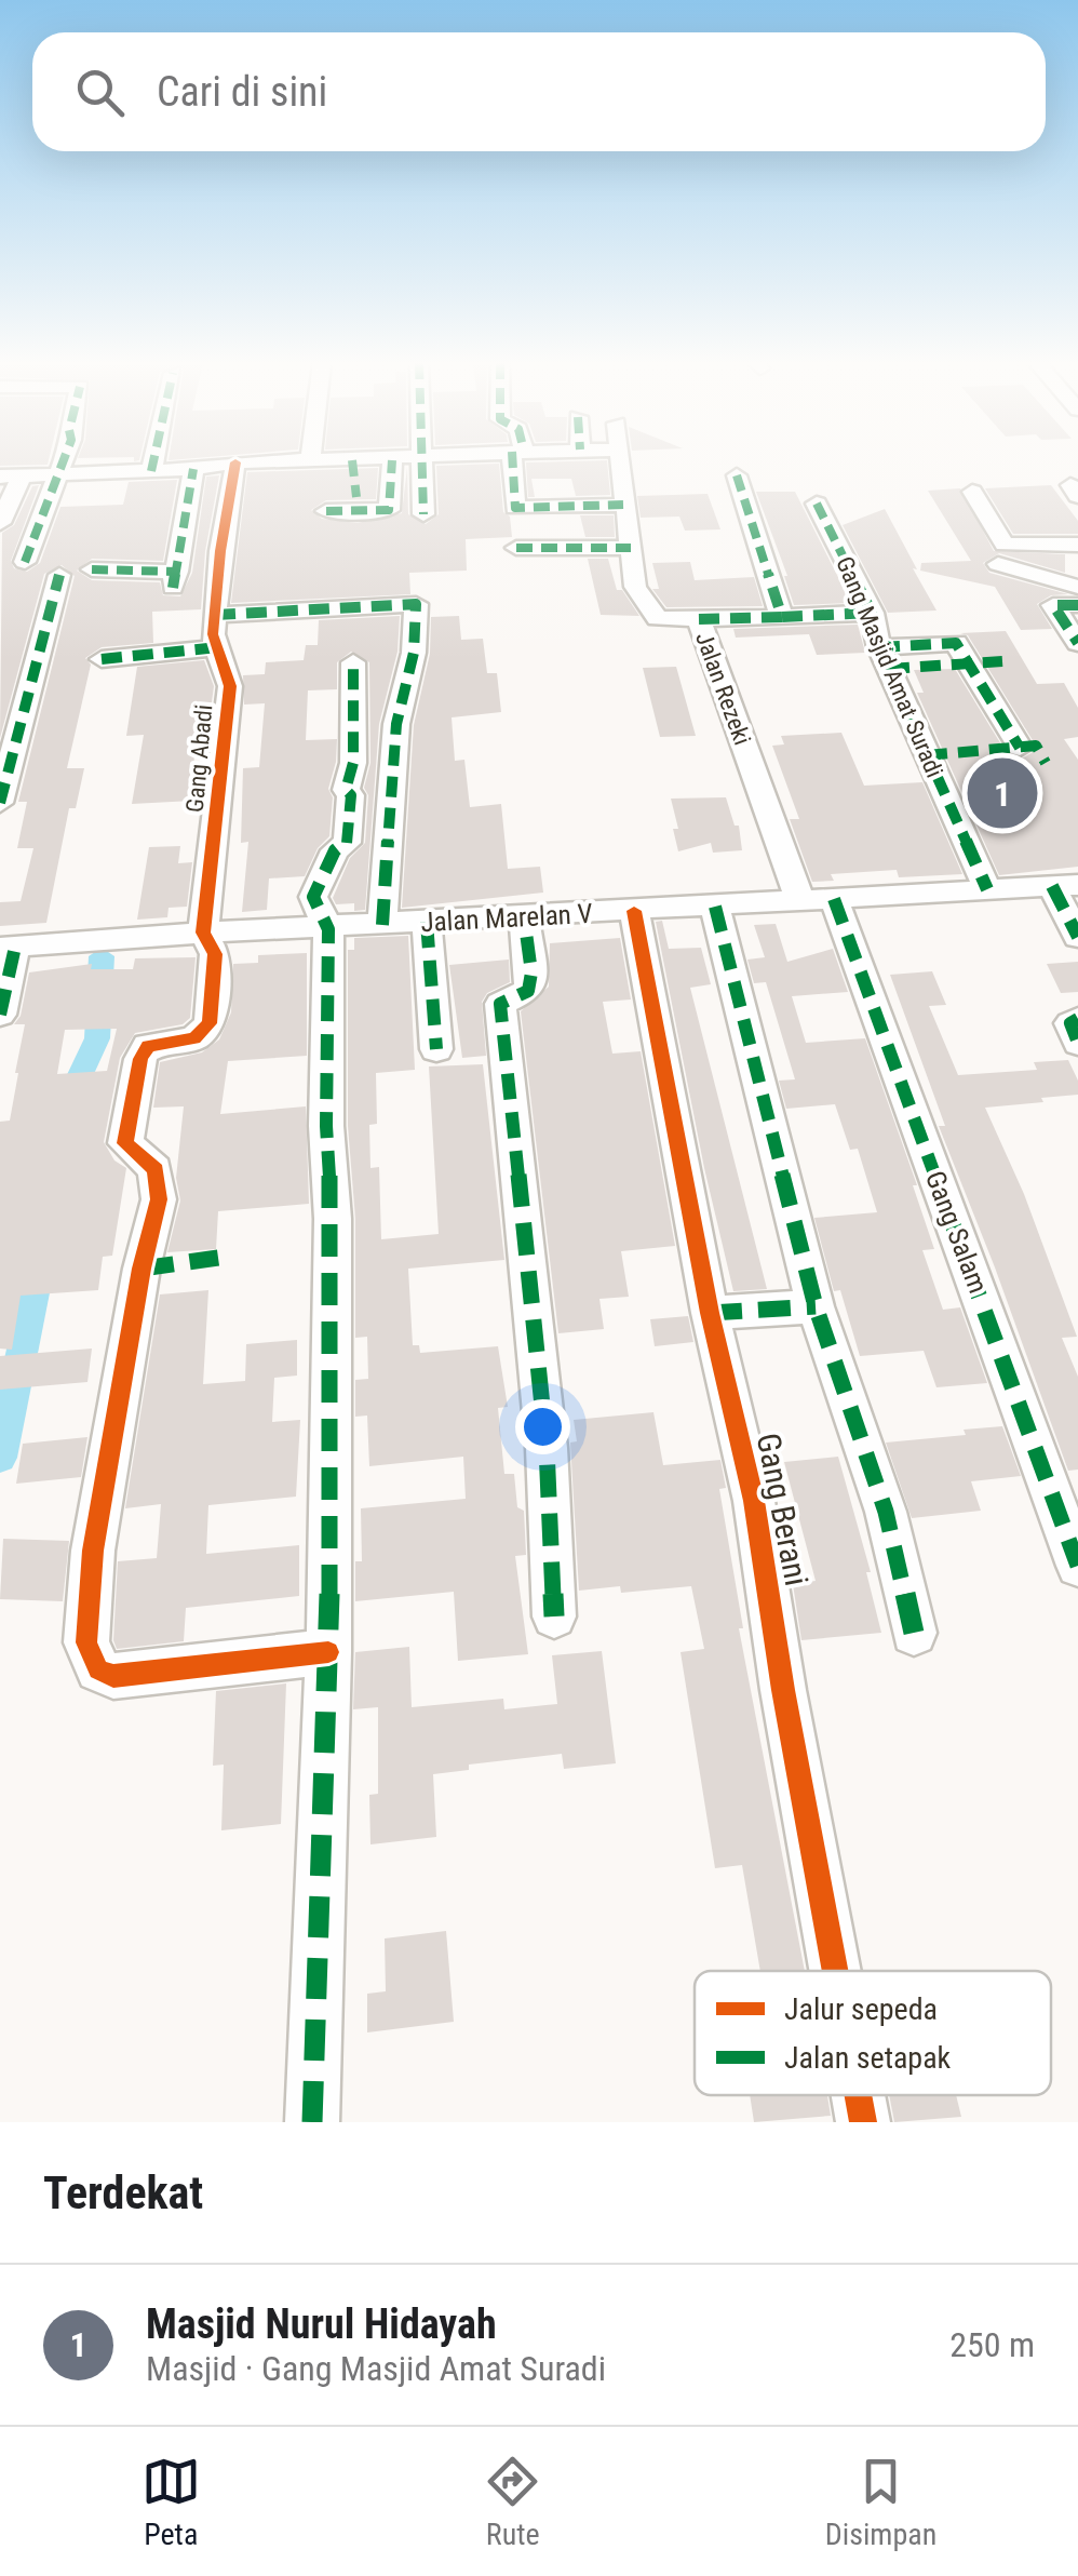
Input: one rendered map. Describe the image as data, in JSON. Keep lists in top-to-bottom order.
{
  "streets": {
    "street": [
      "Gang Masjid Amat Suradi",
      "Jalan Rezeki",
      "Gang Abadi",
      "Jalan Marelan V",
      "Gang Salam",
      "Gang Berani"
    ]
  },
  "crossings": [
    ["Gang Masjid Amat Suradi", "Jalan Marelan V"],
    ["Jalan Rezeki", "Jalan Marelan V"],
    ["Jalan Rezeki", "Gang Salam"],
    ["Gang Abadi", "Jalan Marelan V"],
    ["Jalan Marelan V", "Gang Salam"],
    ["Jalan Marelan V", "Gang Berani"]
  ],
  "legend": ["Jalur sepeda", "Jalan setapak"],
  "page": {
    "search": "Cari di sini",
    "pins": "1",
    "heading": "Terdekat",
    "list": [
      {
        "mark": "1",
        "name": "Masjid Nurul Hidayah",
        "note": "Masjid · Gang Masjid Amat Suradi",
        "value": "250 m"
      }
    ],
    "nav": ["Peta", "Rute", "Disimpan"]
  }
}
